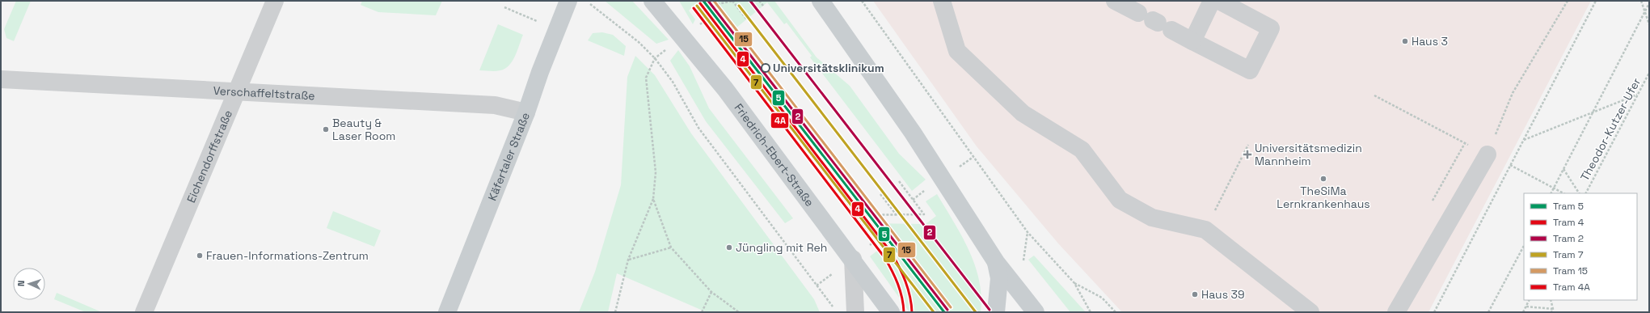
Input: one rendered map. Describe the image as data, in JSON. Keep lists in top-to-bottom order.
{
  "streets": {
    "main road": ["Friedrich-Ebert-Straße", "Käfertaler Straße"],
    "street": ["Verschaffeltstraße", "Eichendorffstraße"],
    "path": ["Theodor-Kutzer-Ufer"]
  },
  "crossings": [
    ["Verschaffeltstraße", "Eichendorffstraße"],
    ["Verschaffeltstraße", "Käfertaler Straße"]
  ],
  "places": {
    "other": [
      "Haus 3",
      "Universitätsklinikum",
      "Beauty & Laser Room",
      "TheSiMa Lernkrankenhaus",
      "Jüngling mit Reh",
      "Frauen-Informations-Zentrum",
      "Haus 39"
    ],
    "health": ["Universitätsmedizin Mannheim"]
  },
  "lines": [
    "tram line 5",
    "tram line 2",
    "tram line 15",
    "tram line 4",
    "tram line 7",
    "tram line 4A"
  ],
  "legend": [
    "Tram 5",
    "Tram 4",
    "Tram 2",
    "Tram 7",
    "Tram 15",
    "Tram 4A"
  ],
  "north": "left"
}
